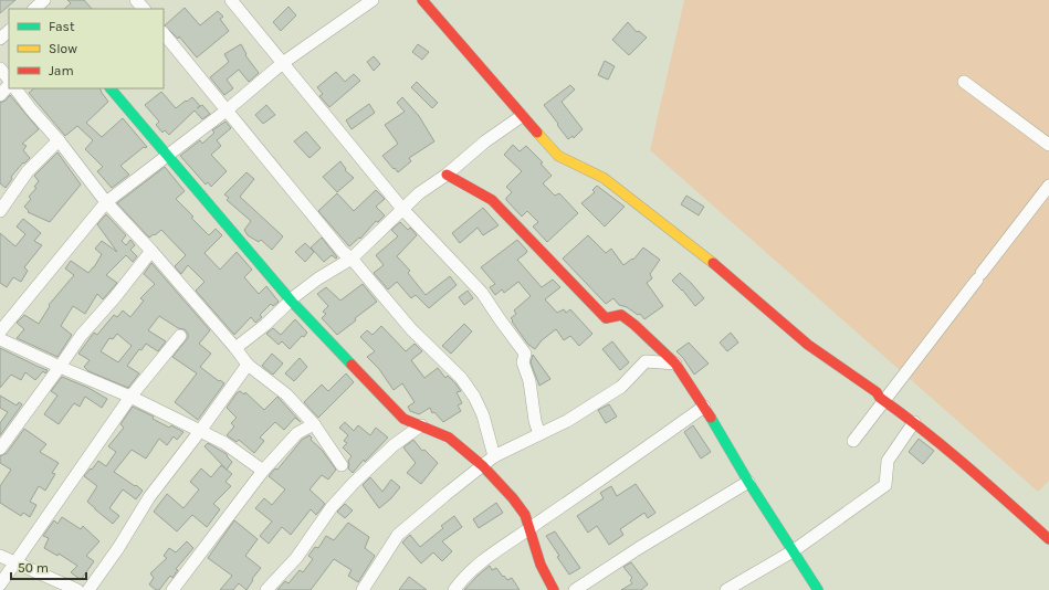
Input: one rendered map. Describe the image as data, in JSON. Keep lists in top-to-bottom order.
{
  "legend": ["Fast", "Slow", "Jam"],
  "scale_bar": "50 m"
}
